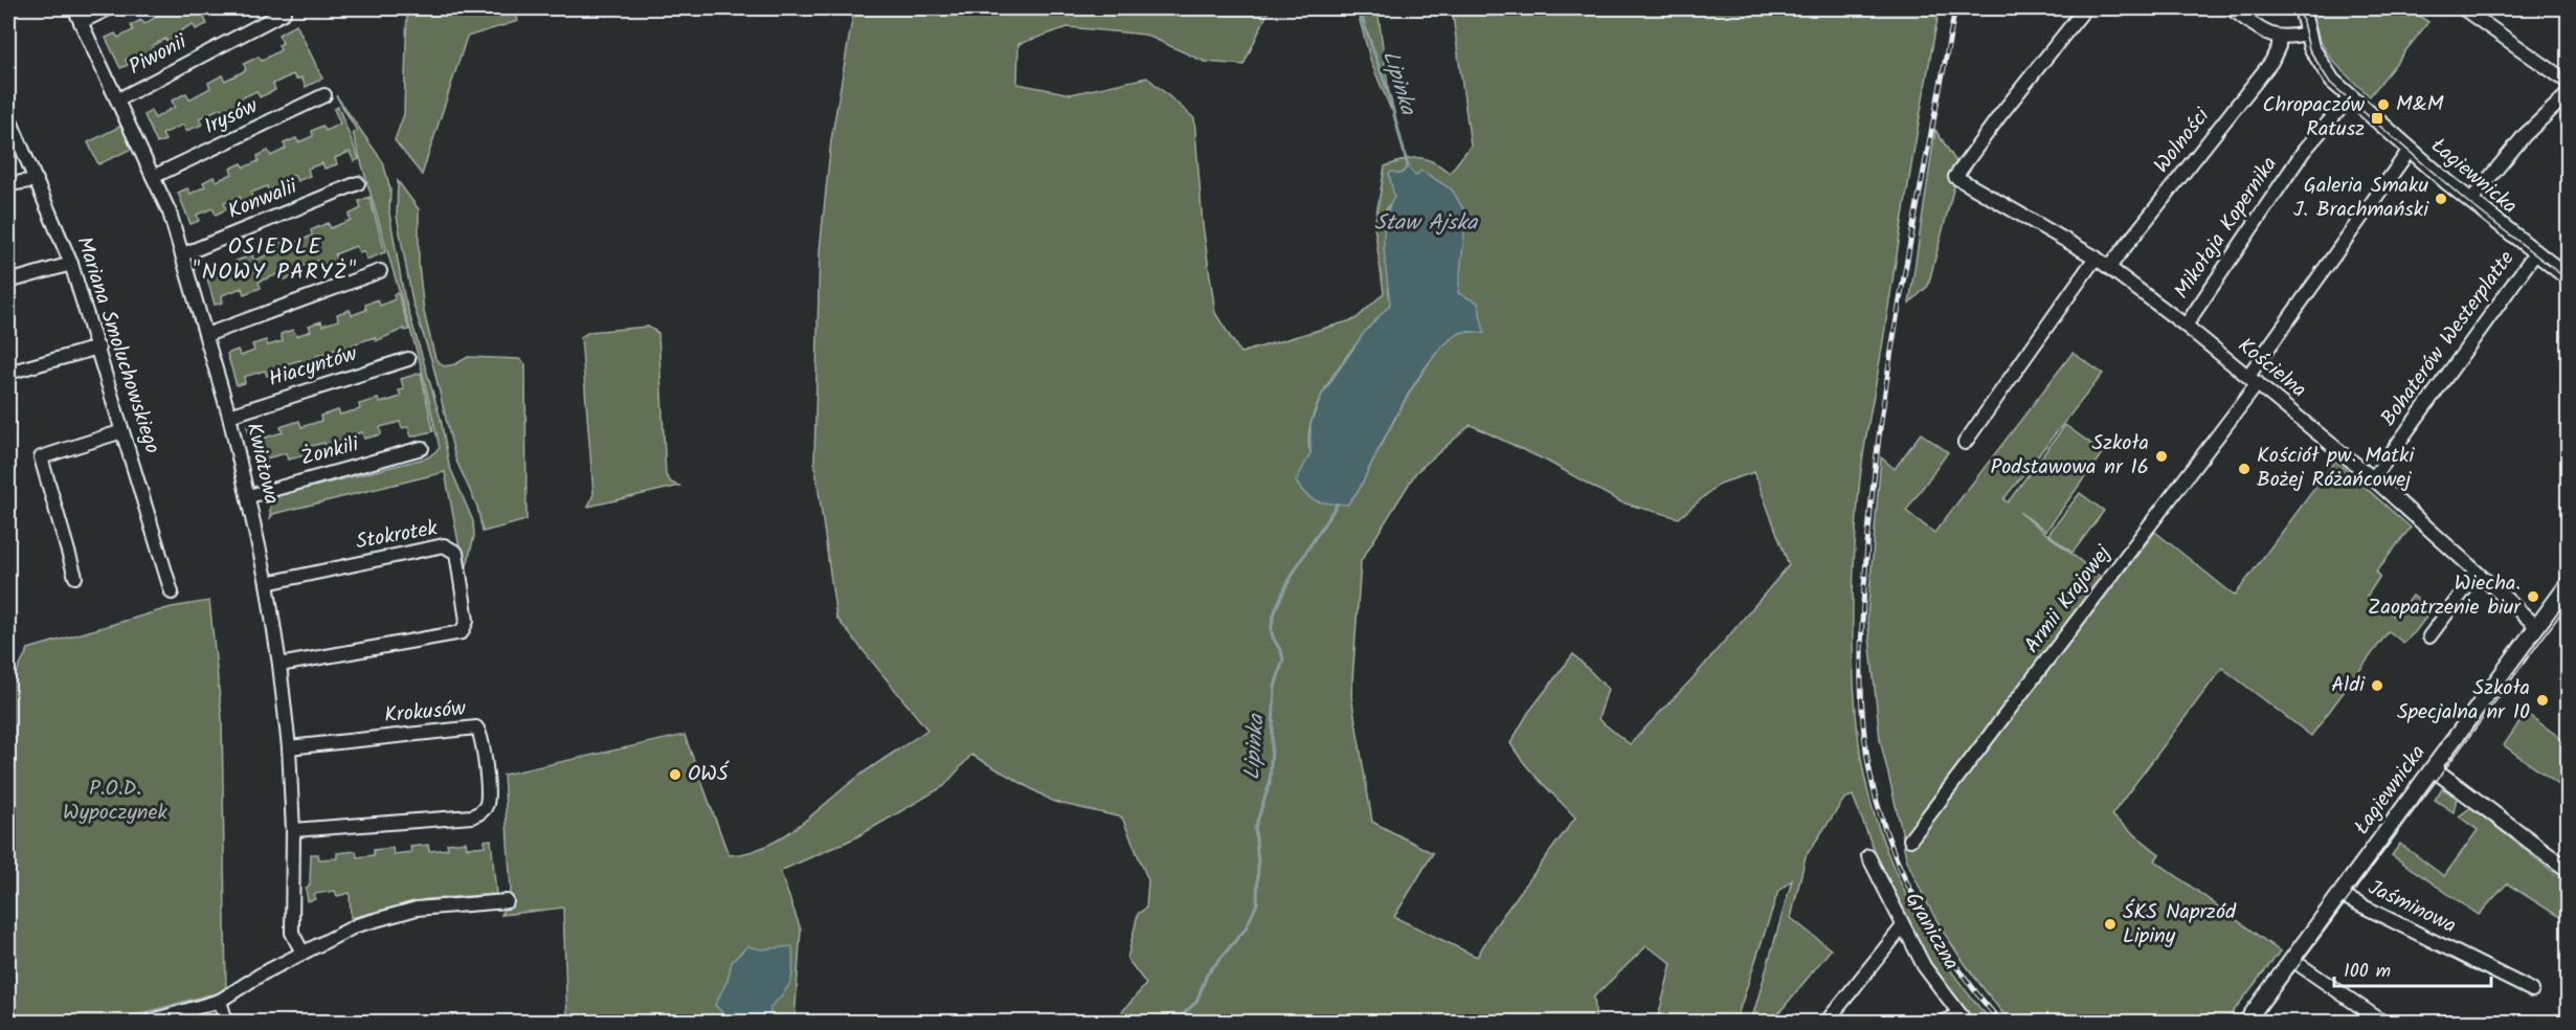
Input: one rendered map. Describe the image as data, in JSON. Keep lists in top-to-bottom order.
{
  "streets": {
    "street": [
      "Piwonii",
      "Irysów",
      "Wolności",
      "Łagiewnicka",
      "Konwalii",
      "Mikołaja Kopernika",
      "Bohaterów Westerplatte",
      "Mariana Smoluchowskiego",
      "Hiacyntów",
      "Kościelna",
      "Żonkili",
      "Kwiatowa",
      "Stokrotek",
      "Armii Krajowej",
      "Krokusów",
      "Jaśminowa",
      "Graniczna"
    ]
  },
  "crossings": [
    ["Piwonii", "Kwiatowa"],
    ["Irysów", "Kwiatowa"],
    ["Wolności", "Kościelna"],
    ["Łagiewnicka", "Mikołaja Kopernika"],
    ["Łagiewnicka", "Bohaterów Westerplatte"],
    ["Łagiewnicka", "Kościelna"],
    ["Łagiewnicka", "Armii Krajowej"],
    ["Łagiewnicka", "Jaśminowa"],
    ["Konwalii", "Kwiatowa"],
    ["Mikołaja Kopernika", "Kościelna"],
    ["Bohaterów Westerplatte", "Kościelna"],
    ["Hiacyntów", "Kwiatowa"],
    ["Kościelna", "Armii Krajowej"],
    ["Żonkili", "Kwiatowa"],
    ["Kwiatowa", "Stokrotek"],
    ["Kwiatowa", "Krokusów"]
  ],
  "districts": ["OSIEDLE \"NOWY PARYŻ\""],
  "water": ["Lipinka", "Staw Ajska"],
  "parks": ["P.O.D. Wypoczynek"],
  "places": {
    "other": [
      "M&M",
      "Galeria Smaku J. Brachmański",
      "Szkoła Podstawowa nr 16",
      "Kościół pw. Matki Bożej Różańcowej",
      "Wiecha. Zaopatrzenie biur",
      "Aldi",
      "Szkoła Specjalna nr 10",
      "OWŚ",
      "ŚKS Naprzód Lipiny"
    ],
    "transit": ["Chropaczów Ratusz"]
  },
  "scale_bar": "100 m"
}
